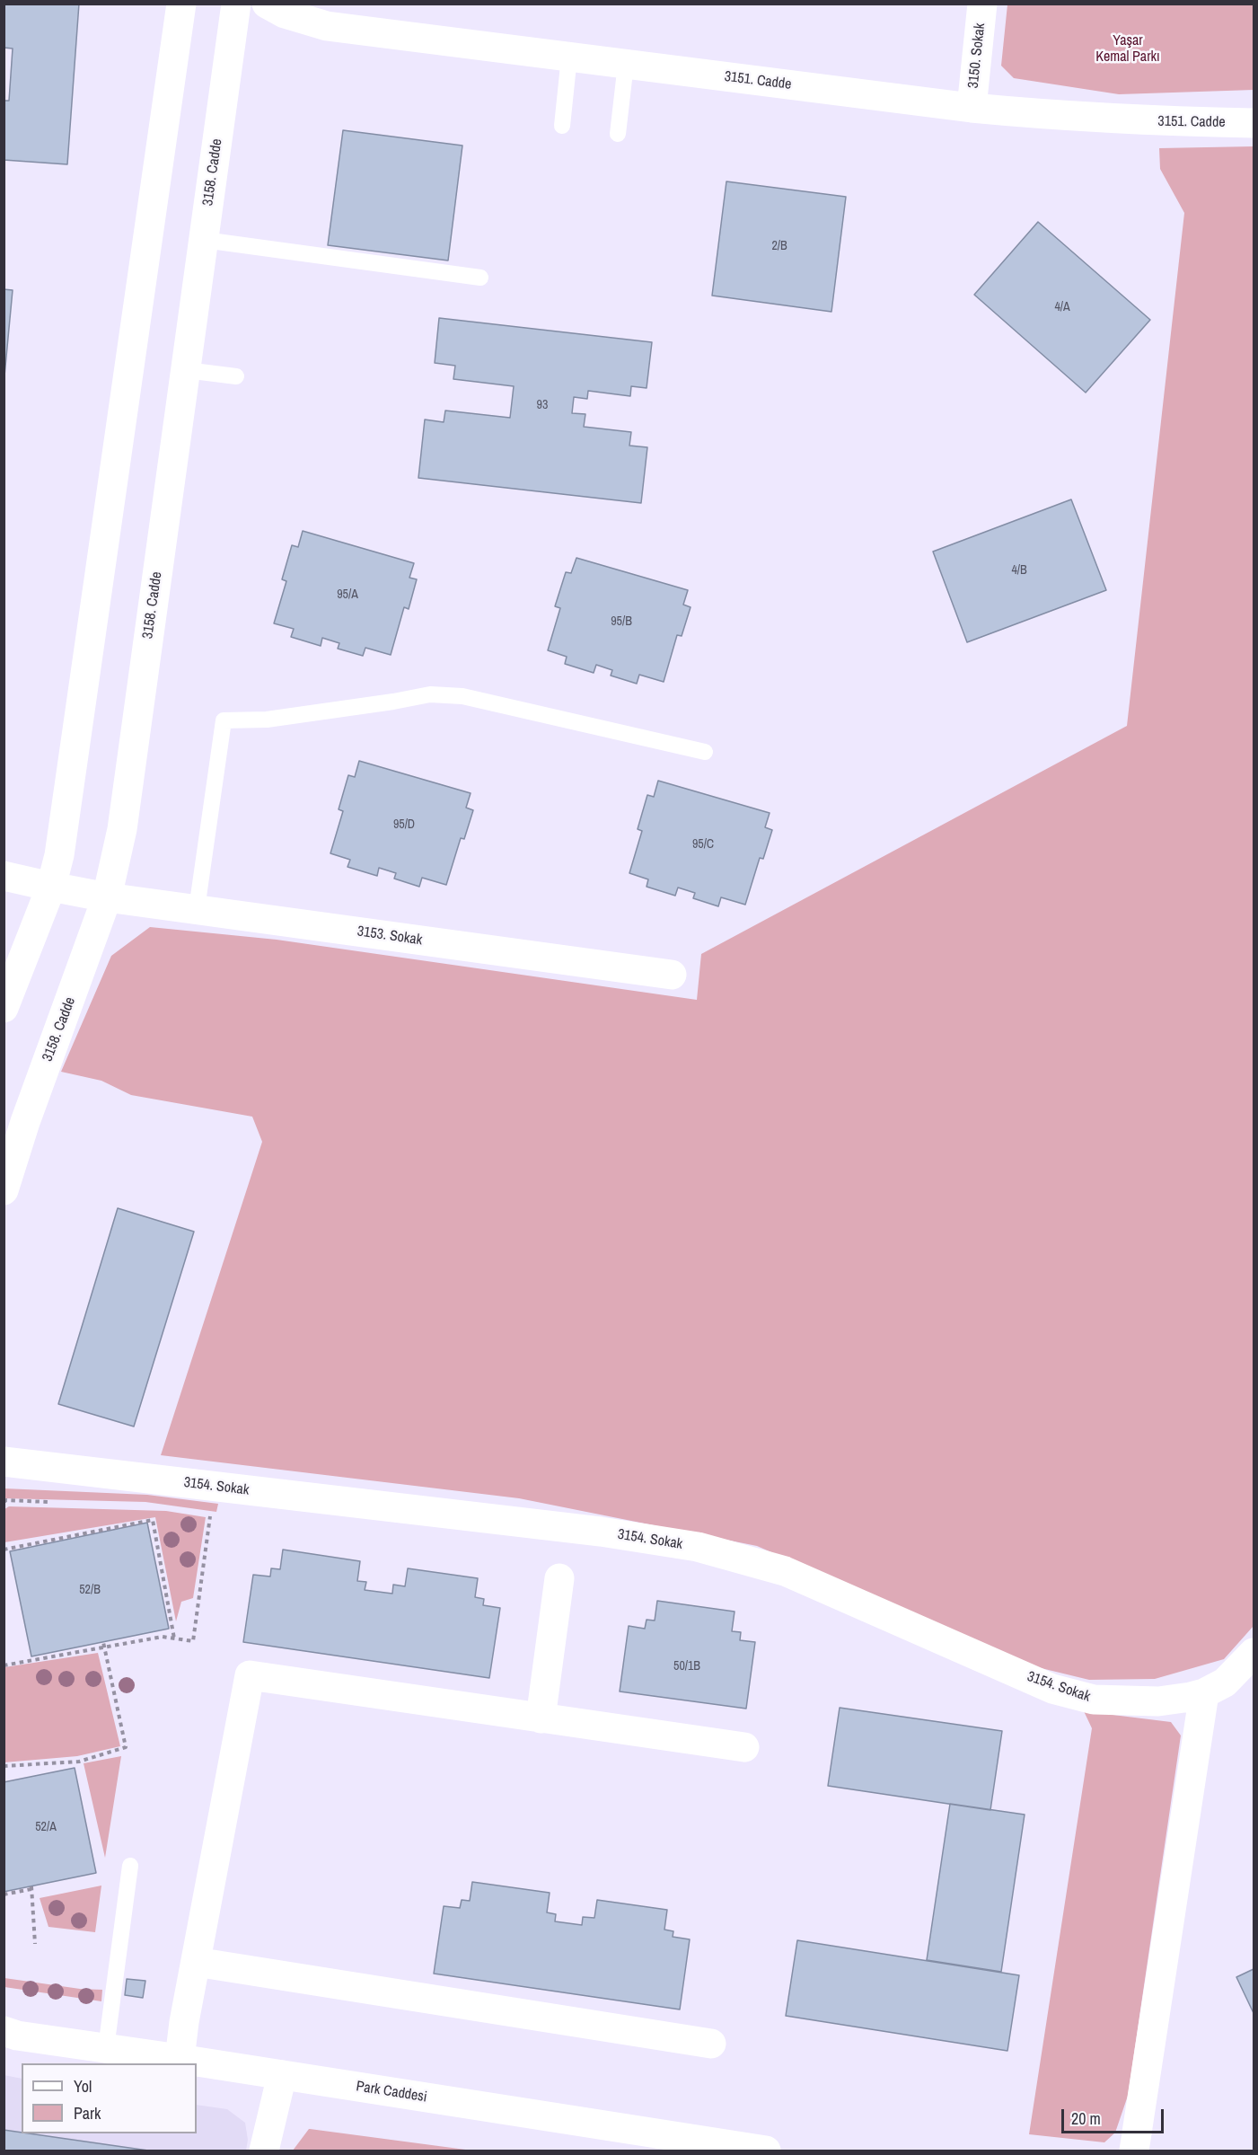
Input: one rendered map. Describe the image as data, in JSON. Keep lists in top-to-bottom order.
{
  "streets": {
    "street": [
      "3150. Sokak",
      "3151. Cadde",
      "3158. Cadde",
      "3153. Sokak",
      "3154. Sokak",
      "Park Caddesi"
    ]
  },
  "crossings": [
    ["3150. Sokak", "3151. Cadde"],
    ["3158. Cadde", "3153. Sokak"]
  ],
  "parks": ["Yaşar Kemal Parkı"],
  "house_numbers": [
    "2/B",
    "4/A",
    "93",
    "4/B",
    "95/A",
    "95/B",
    "95/D",
    "95/C",
    "52/B",
    "50/1B",
    "52/A"
  ],
  "legend": ["Yol", "Park"],
  "scale_bar": "20 m"
}
